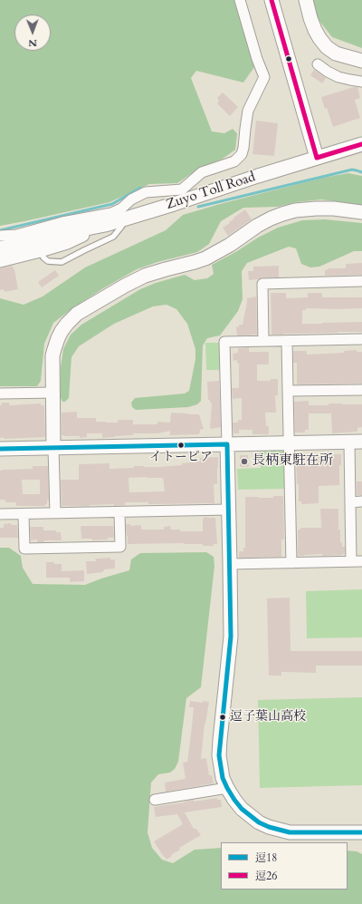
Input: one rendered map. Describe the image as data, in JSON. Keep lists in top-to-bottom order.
{
  "streets": {
    "street": ["Zuyo Toll Road"]
  },
  "places": ["イトーピア", "長柄東駐在所", "逗子葉山高校"],
  "lines": ["transit line 逗26", "transit line 逗18"],
  "legend": ["逗18", "逗26"],
  "north": "bottom"
}
